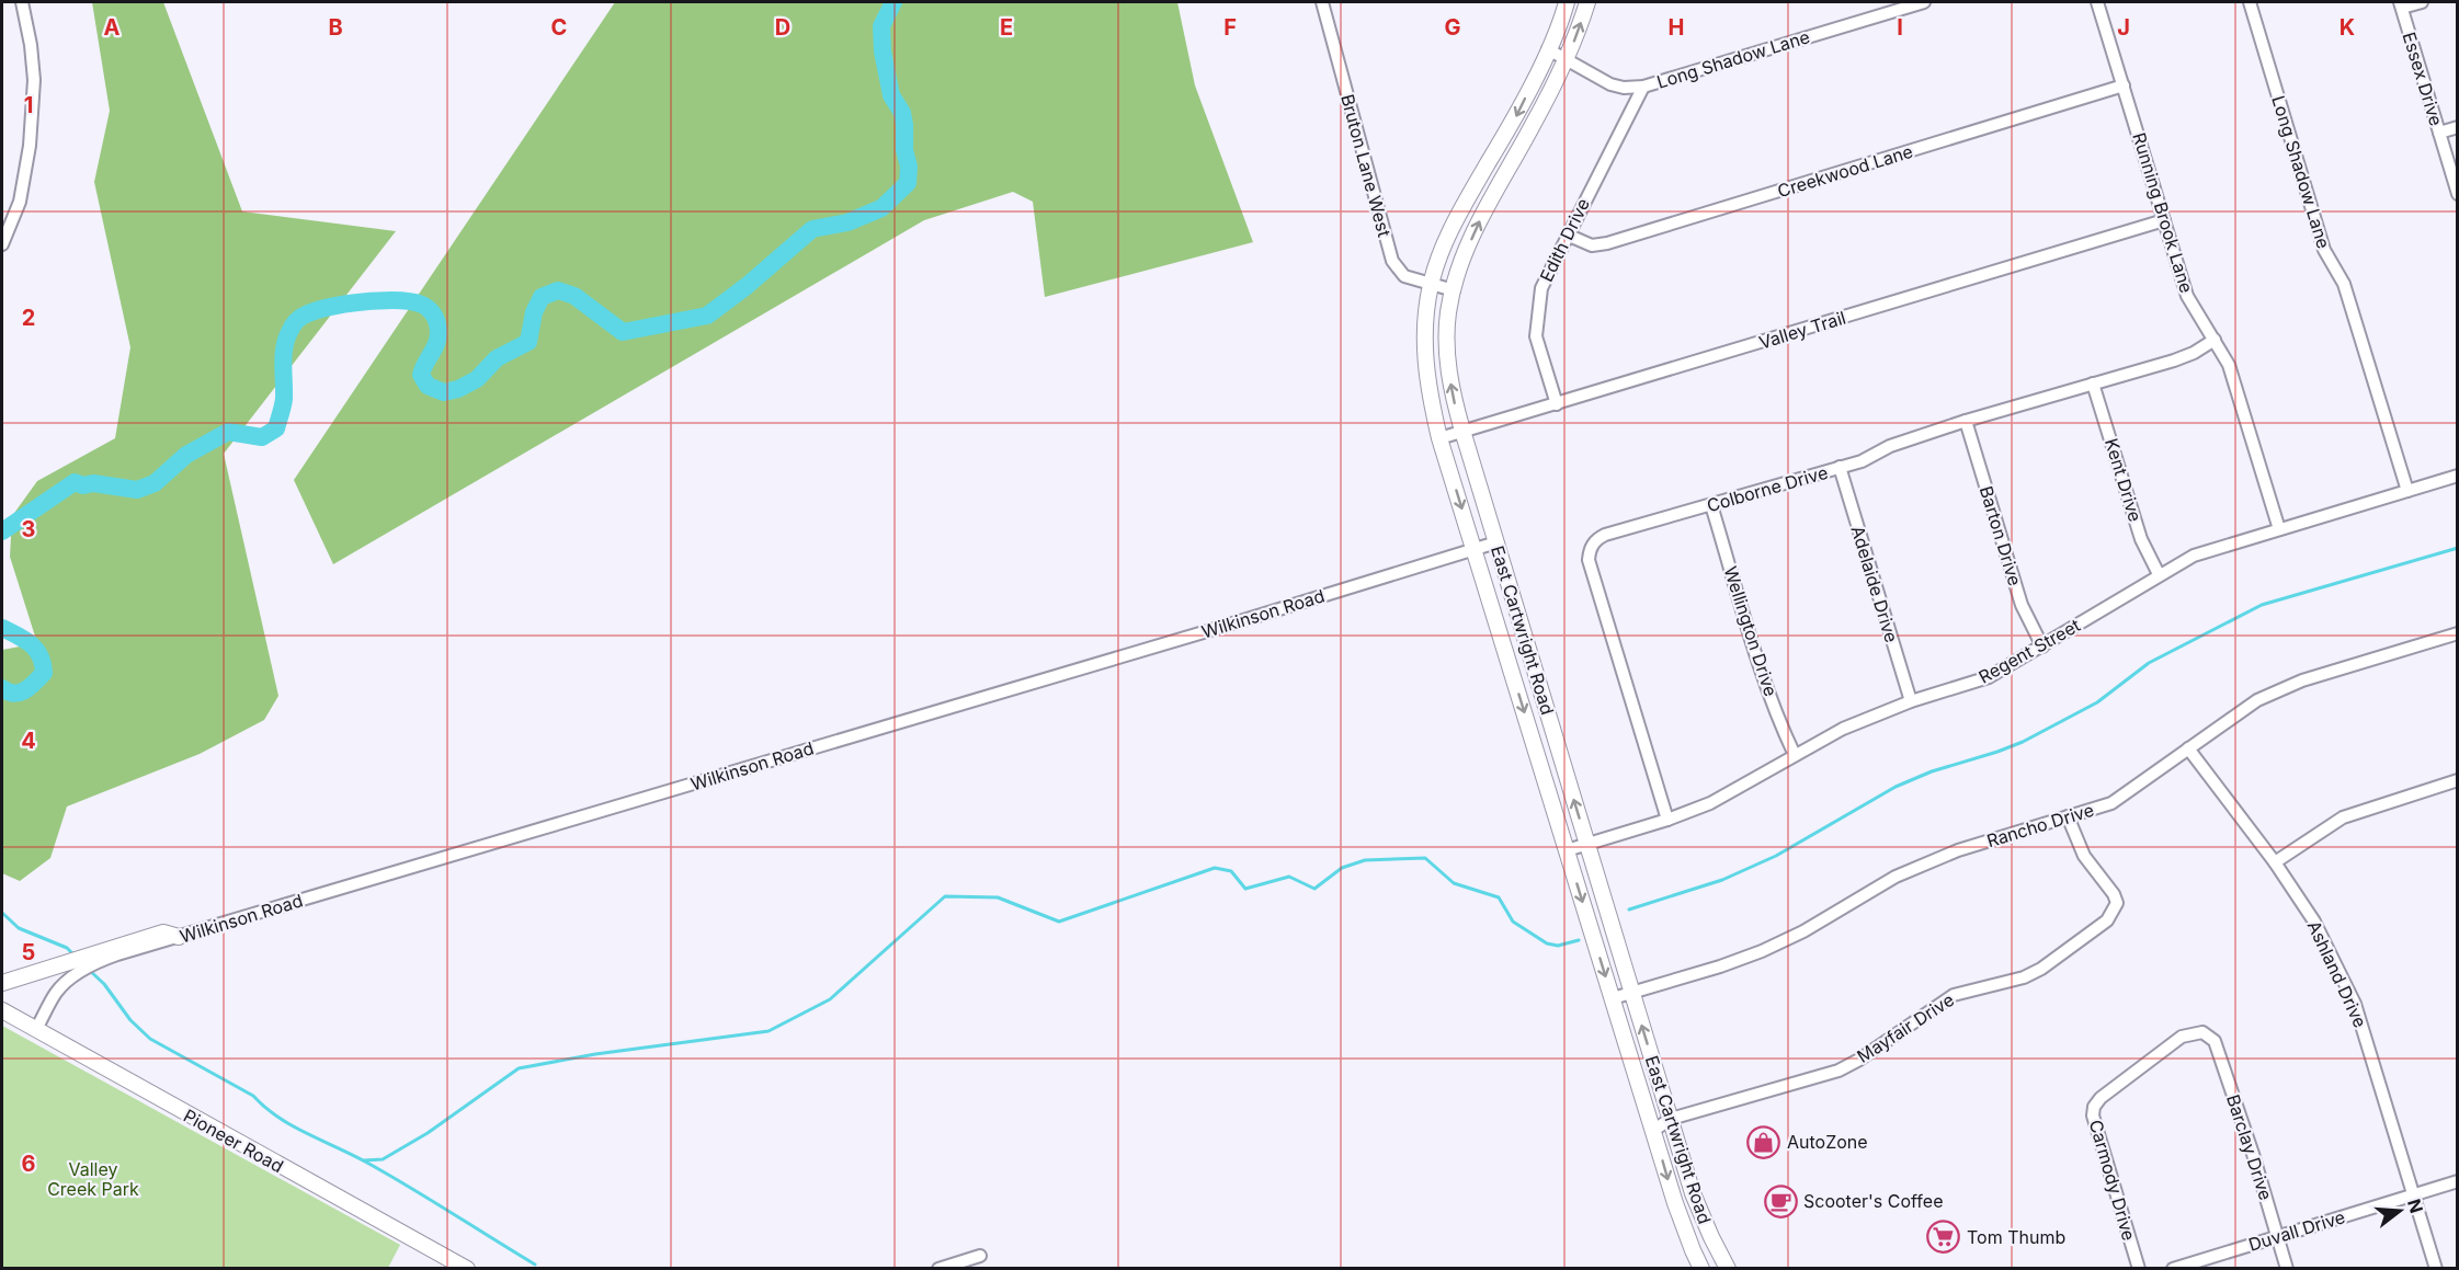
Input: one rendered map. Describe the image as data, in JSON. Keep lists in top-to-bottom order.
{
  "streets": {
    "main road": ["East Cartwright Road", "Pioneer Road"],
    "street": [
      "Long Shadow Lane",
      "Essex Drive",
      "Bruton Lane West",
      "Creekwood Lane",
      "Running Brook Lane",
      "Edith Drive",
      "Valley Trail",
      "Kent Drive",
      "Colborne Drive",
      "Barton Drive",
      "Adelaide Drive",
      "Wilkinson Road",
      "Wellington Drive",
      "Regent Street",
      "Rancho Drive",
      "Ashland Drive",
      "Mayfair Drive",
      "Barclay Drive",
      "Carmody Drive",
      "Duvall Drive"
    ]
  },
  "crossings": [
    ["Long Shadow Lane", "Edith Drive"],
    ["Long Shadow Lane", "East Cartwright Road"],
    ["Long Shadow Lane", "Regent Street"],
    ["Bruton Lane West", "East Cartwright Road"],
    ["Creekwood Lane", "Running Brook Lane"],
    ["Creekwood Lane", "Edith Drive"],
    ["Running Brook Lane", "Valley Trail"],
    ["Running Brook Lane", "Colborne Drive"],
    ["Running Brook Lane", "Regent Street"],
    ["Edith Drive", "Valley Trail"],
    ["Valley Trail", "East Cartwright Road"],
    ["Kent Drive", "Colborne Drive"],
    ["Kent Drive", "Regent Street"],
    ["Colborne Drive", "Barton Drive"],
    ["Colborne Drive", "Adelaide Drive"],
    ["Colborne Drive", "Wellington Drive"],
    ["Colborne Drive", "Regent Street"],
    ["Barton Drive", "Regent Street"],
    ["Adelaide Drive", "Regent Street"],
    ["Wilkinson Road", "East Cartwright Road"],
    ["East Cartwright Road", "Regent Street"],
    ["East Cartwright Road", "Rancho Drive"],
    ["East Cartwright Road", "Mayfair Drive"],
    ["Wellington Drive", "Regent Street"],
    ["Rancho Drive", "Ashland Drive"],
    ["Rancho Drive", "Mayfair Drive"],
    ["Ashland Drive", "Duvall Drive"],
    ["Barclay Drive", "Carmody Drive"],
    ["Barclay Drive", "Duvall Drive"]
  ],
  "parks": ["Valley Creek Park"],
  "places": {
    "shop": ["AutoZone"],
    "cafe": ["Scooter's Coffee"],
    "supermarket": ["Tom Thumb"]
  },
  "north": "right",
  "grid": {
    "columns": [
      "A",
      "B",
      "C",
      "D",
      "E",
      "F",
      "G",
      "H",
      "I",
      "J",
      "K"
    ],
    "rows": [
      "1",
      "2",
      "3",
      "4",
      "5",
      "6"
    ]
  }
}
